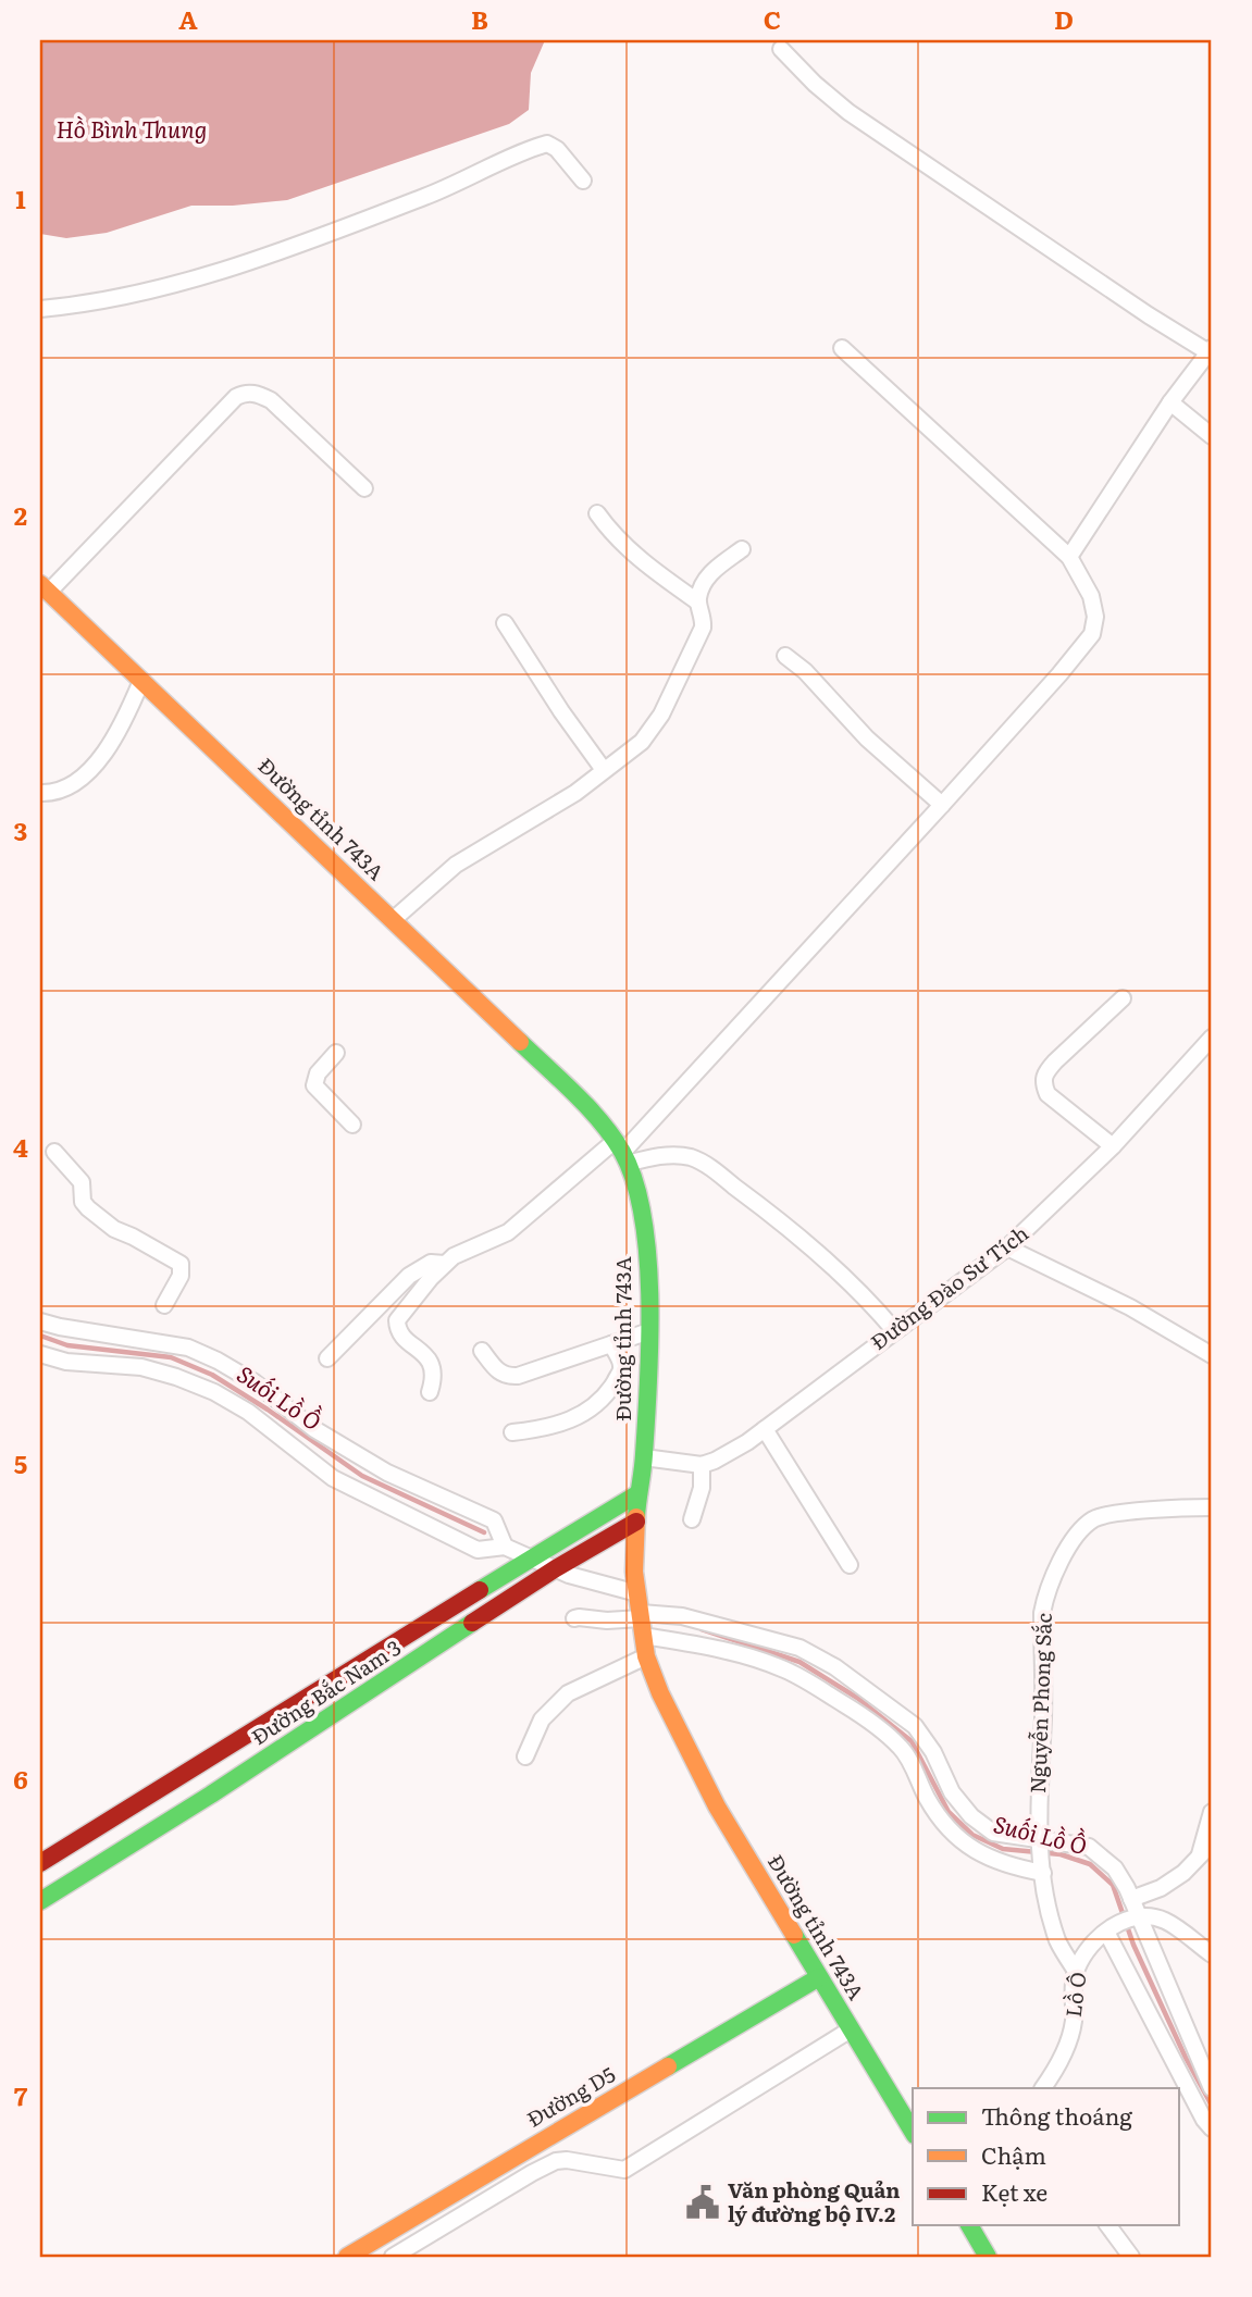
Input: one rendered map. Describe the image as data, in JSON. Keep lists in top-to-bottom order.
{
  "streets": {
    "street": [
      "Đường tỉnh 743A",
      "Đường Đào Sư Tích",
      "Đường Bắc Nam 3",
      "Nguyễn Phong Sắc",
      "Lồ Ô",
      "Đường D5"
    ]
  },
  "crossings": [
    ["Đường tỉnh 743A", "Đường Bắc Nam 3"],
    ["Đường tỉnh 743A", "Đường D5"],
    ["Nguyễn Phong Sắc", "Lồ Ô"]
  ],
  "water": ["Hồ Bình Thung", "Suối Lồ Ồ"],
  "places": {
    "public building": ["Văn phòng Quản lý đường bộ IV.2"]
  },
  "legend": ["Thông thoáng", "Chậm", "Kẹt xe"],
  "grid": {
    "columns": [
      "A",
      "B",
      "C",
      "D"
    ],
    "rows": [
      "1",
      "2",
      "3",
      "4",
      "5",
      "6",
      "7"
    ]
  }
}
